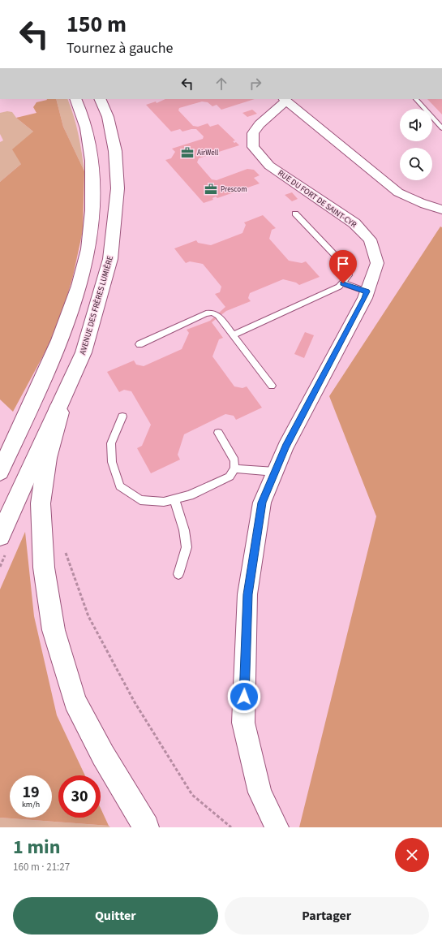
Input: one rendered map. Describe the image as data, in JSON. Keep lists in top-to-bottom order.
{
  "streets": {
    "main road": ["AVENUE DES FRÈRES LUMIÈRE"],
    "street": ["RUE DU FORT DE SAINT-CYR"]
  },
  "places": {
    "office": ["AirWell", "Prescom"]
  },
  "page": {
    "turn": ["150 m", "Tournez à gauche"],
    "speed": "19 km/h",
    "limit": "30",
    "heading": ["1 min", "160 m · 21:27"],
    "buttons": ["Quitter", "Partager"]
  }
}
